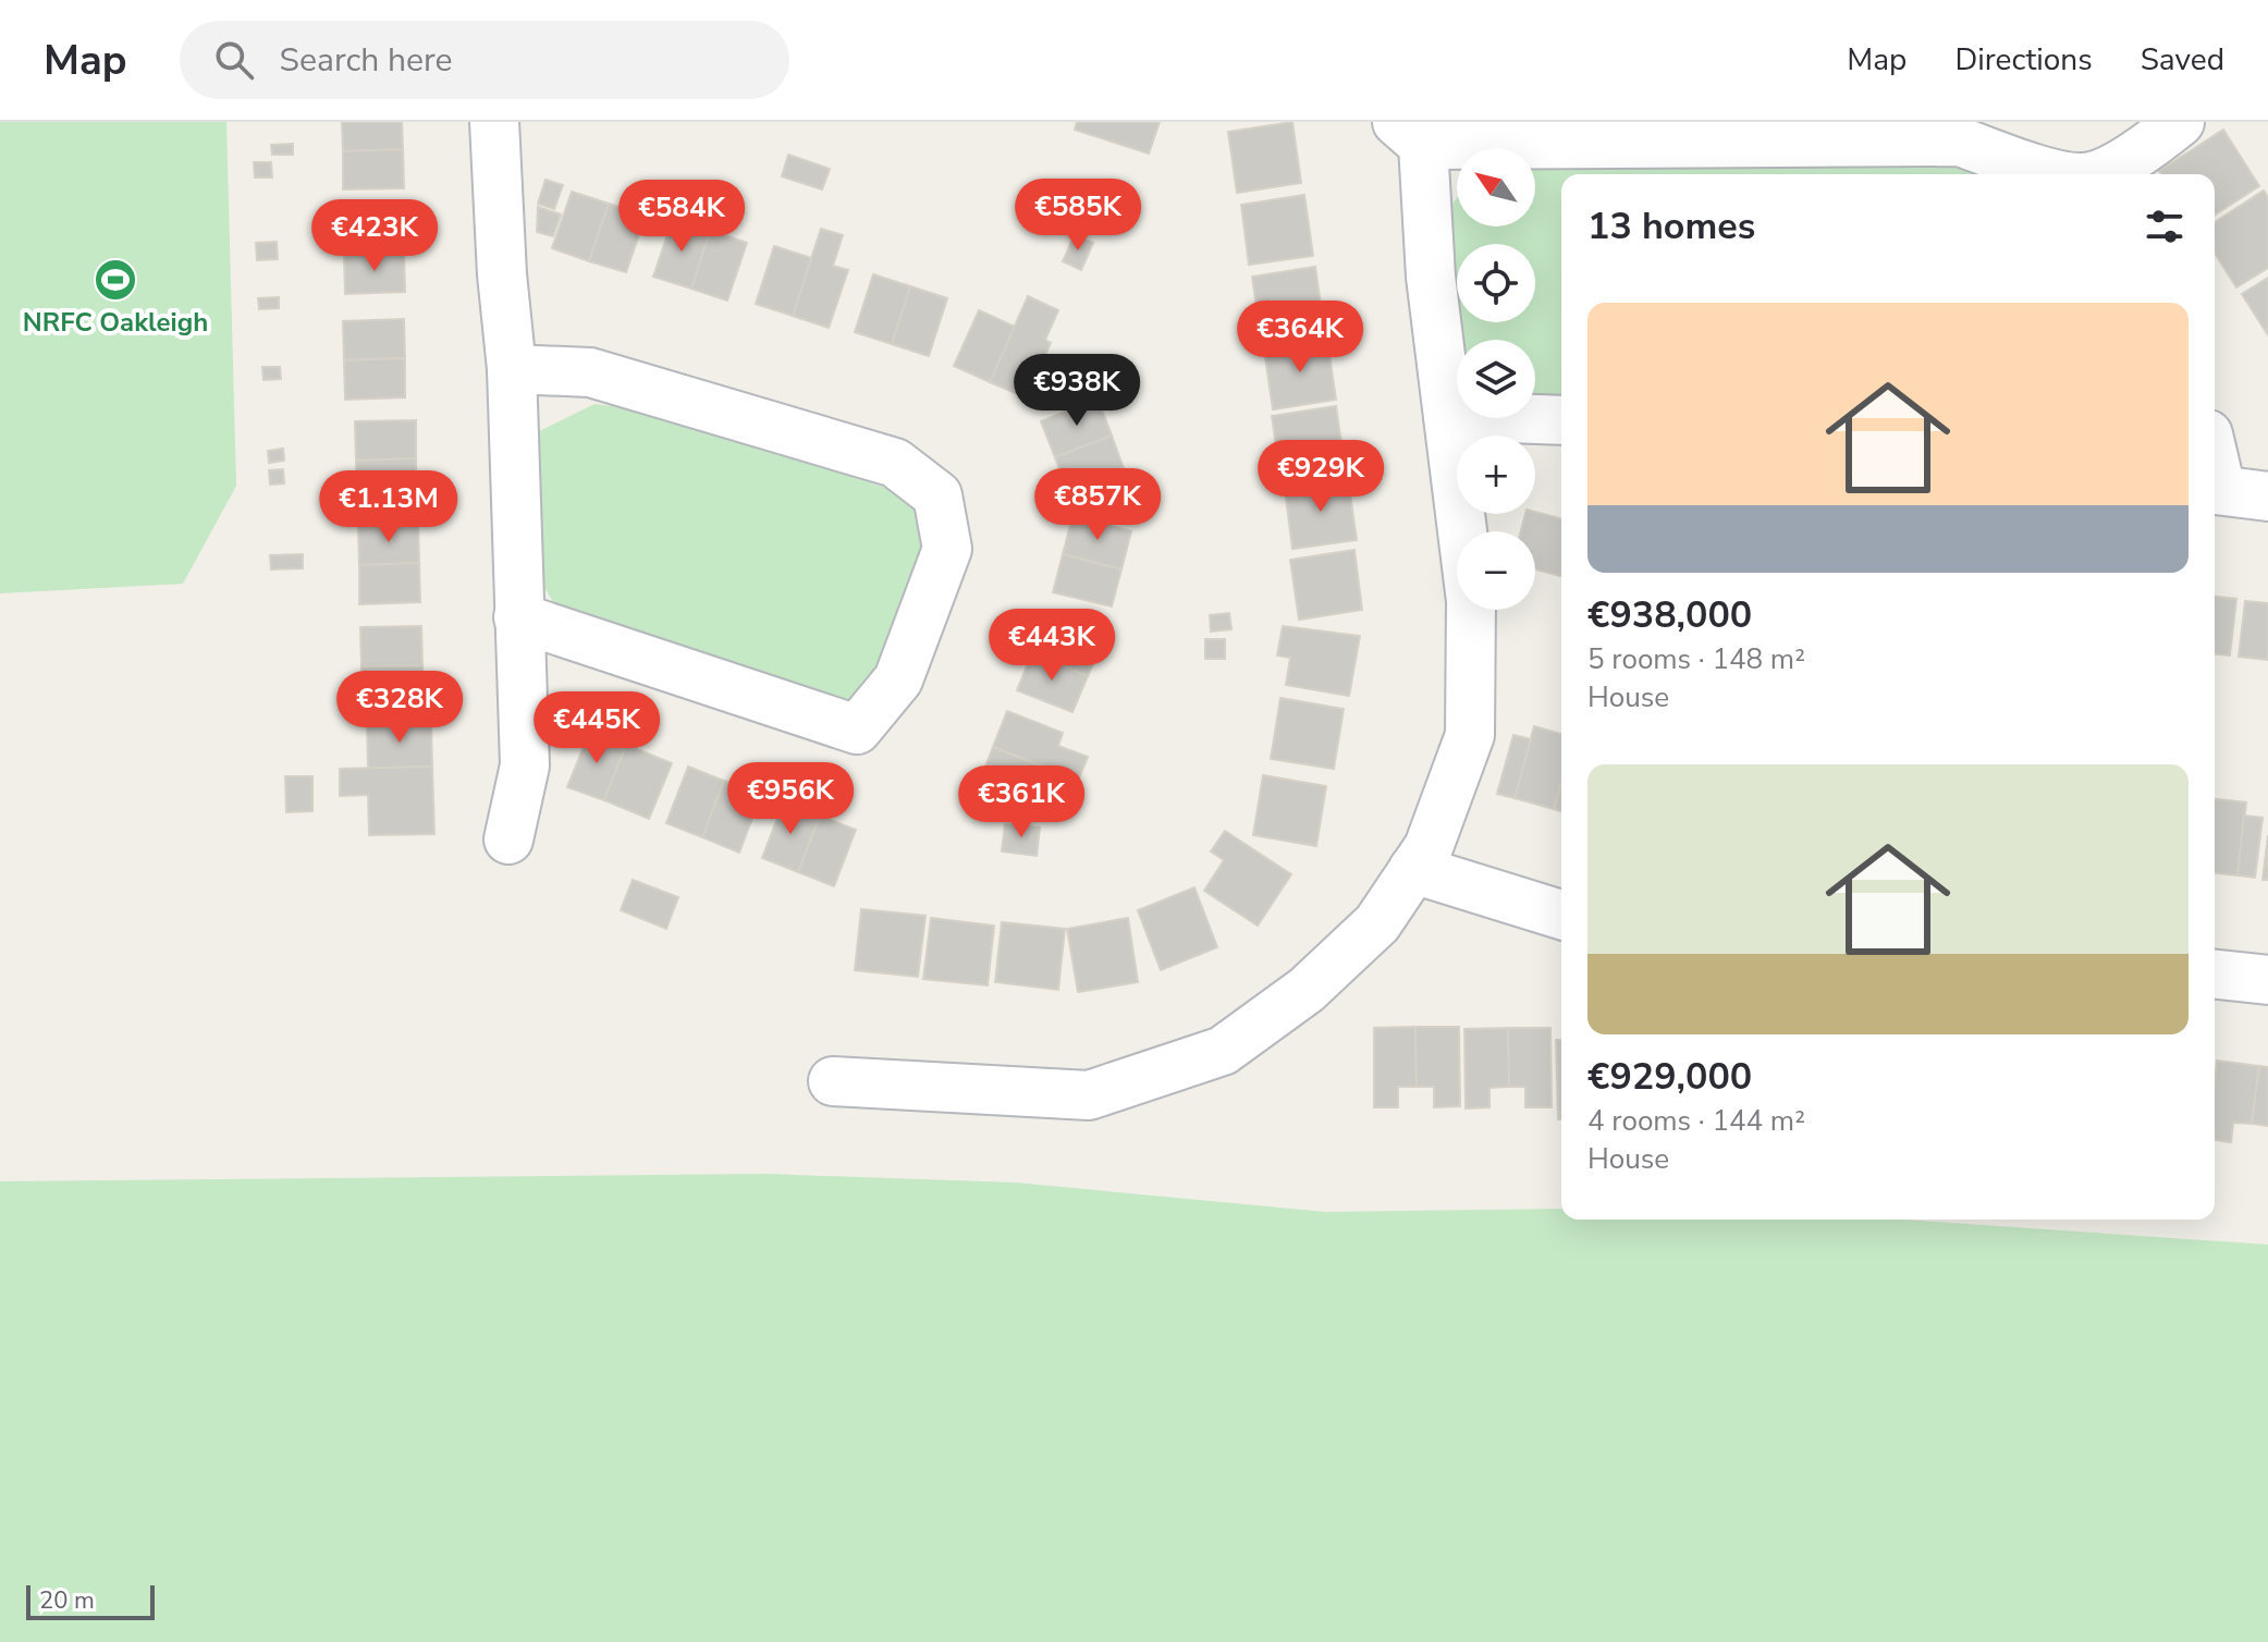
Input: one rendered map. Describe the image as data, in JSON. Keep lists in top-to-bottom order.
{
  "places": {
    "sports": ["NRFC Oakleigh"]
  },
  "scale_bar": "20 m",
  "north": "top left",
  "page": {
    "header": "Map",
    "search": "Search here",
    "nav": ["Map", "Directions", "Saved"],
    "map_buttons": ["+", "−"],
    "heading": "13 homes",
    "price": [
      "€585K",
      "€584K",
      "€423K",
      "€364K",
      "€938K",
      "€929K",
      "€857K",
      "€1.13M",
      "€443K",
      "€328K",
      "€445K",
      "€956K",
      "€361K"
    ],
    "list": [
      {
        "name": "€938,000",
        "note": "5 rooms · 148 m² · House"
      },
      {
        "name": "€929,000",
        "note": "4 rooms · 144 m² · House"
      }
    ],
    "scale": "20 m"
  }
}
